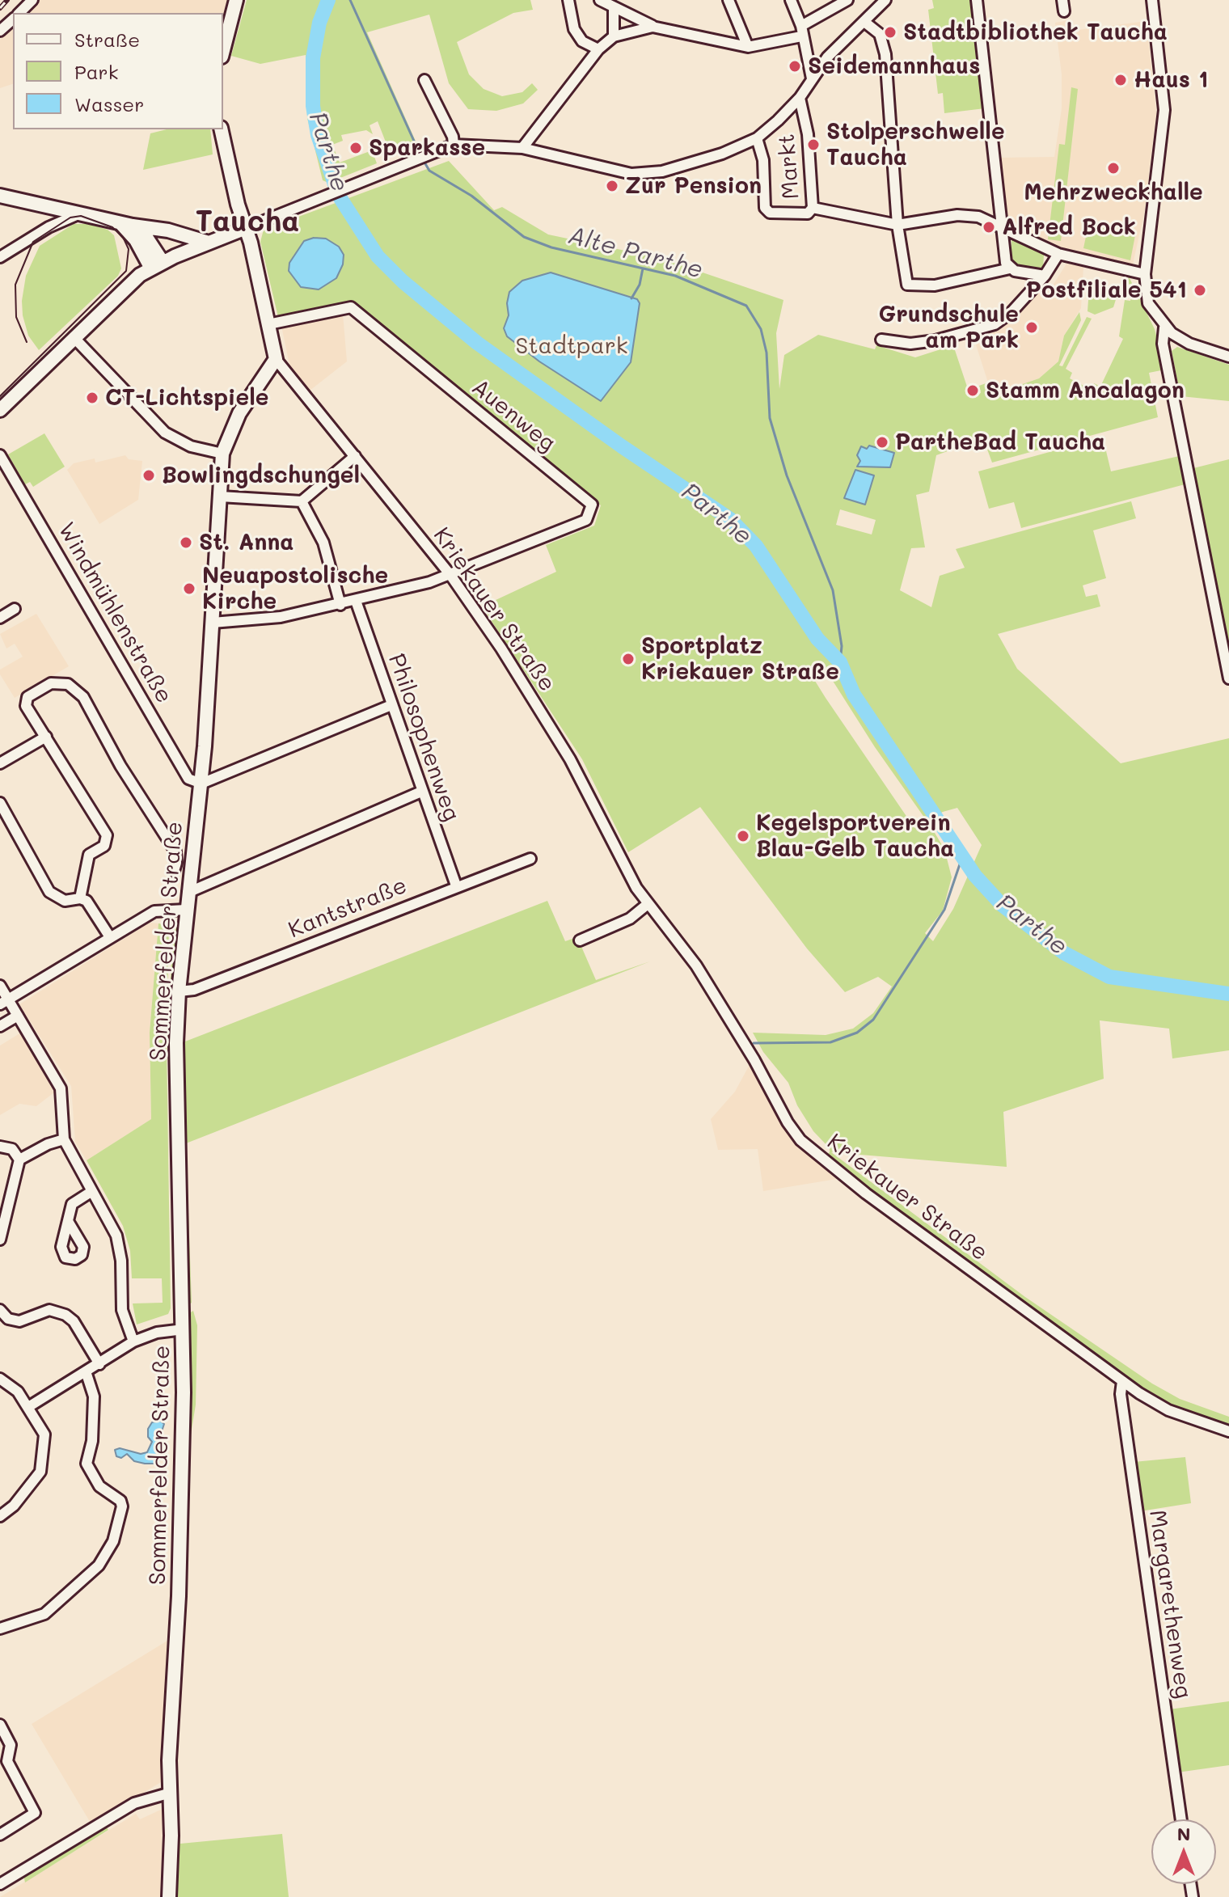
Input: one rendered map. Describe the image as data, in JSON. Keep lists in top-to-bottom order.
{
  "streets": {
    "main road": ["Sommerfelder Straße"],
    "street": [
      "Markt",
      "Auenweg",
      "Kriekauer Straße",
      "Windmühlenstraße",
      "Philosophenweg",
      "Kantstraße",
      "Margarethenweg"
    ]
  },
  "crossings": [
    ["Auenweg", "Kriekauer Straße"],
    ["Kriekauer Straße", "Sommerfelder Straße"],
    ["Kriekauer Straße", "Margarethenweg"],
    ["Windmühlenstraße", "Sommerfelder Straße"],
    ["Philosophenweg", "Kantstraße"],
    ["Kantstraße", "Sommerfelder Straße"]
  ],
  "districts": ["Taucha"],
  "water": ["Parthe", "Alte Parthe"],
  "parks": ["Stadtpark"],
  "places": [
    "Stadtbibliothek Taucha",
    "Seidemannhaus",
    "Haus 1",
    "Stolperschwelle Taucha",
    "Sparkasse",
    "Mehrzweckhalle",
    "Zur Pension",
    "Alfred Bock",
    "Postfiliale 541",
    "Grundschule am Park",
    "Stamm Ancalagon",
    "CT-Lichtspiele",
    "PartheBad Taucha",
    "Bowlingdschungel",
    "St. Anna",
    "Neuapostolische Kirche",
    "Sportplatz Kriekauer Straße",
    "Kegelsportverein Blau-Gelb Taucha"
  ],
  "legend": ["Straße", "Park", "Wasser"],
  "north": "top"
}
